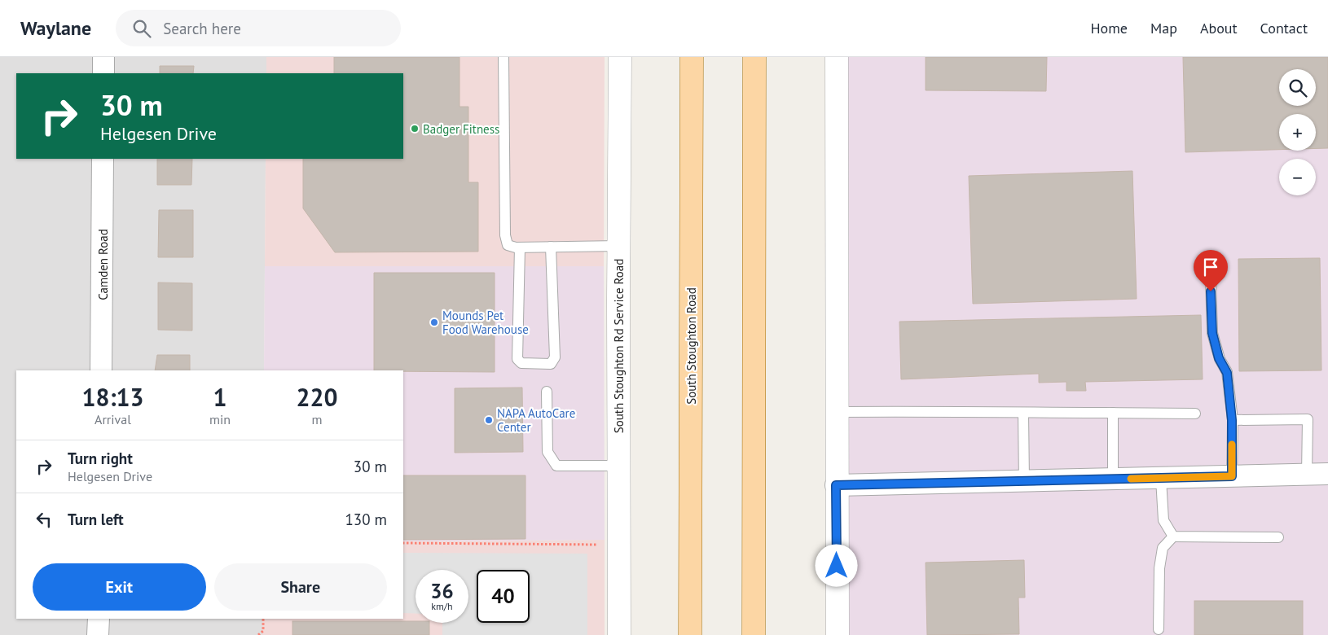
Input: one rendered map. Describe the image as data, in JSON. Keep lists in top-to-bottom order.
{
  "streets": {
    "main road": ["South Stoughton Road"],
    "street": ["Camden Road", "South Stoughton Rd Service Road"]
  },
  "places": ["Badger Fitness", "Mounds Pet Food Warehouse", "NAPA AutoCare Center"],
  "page": {
    "header": "Waylane",
    "search": "Search here",
    "nav": [
      "Home",
      "Map",
      "About",
      "Contact"
    ],
    "map_buttons": ["+", "−"],
    "turn": ["30 m", "Helgesen Drive"],
    "eta": [
      "18:13",
      "Arrival",
      "1",
      "min",
      "220",
      "m"
    ],
    "list": [
      {
        "name": "Turn right",
        "note": "Helgesen Drive",
        "value": "30 m"
      },
      {
        "name": "Turn left",
        "value": "130 m"
      }
    ],
    "buttons": ["Exit", "Share"],
    "speed": "36 km/h",
    "limit": "40"
  }
}
